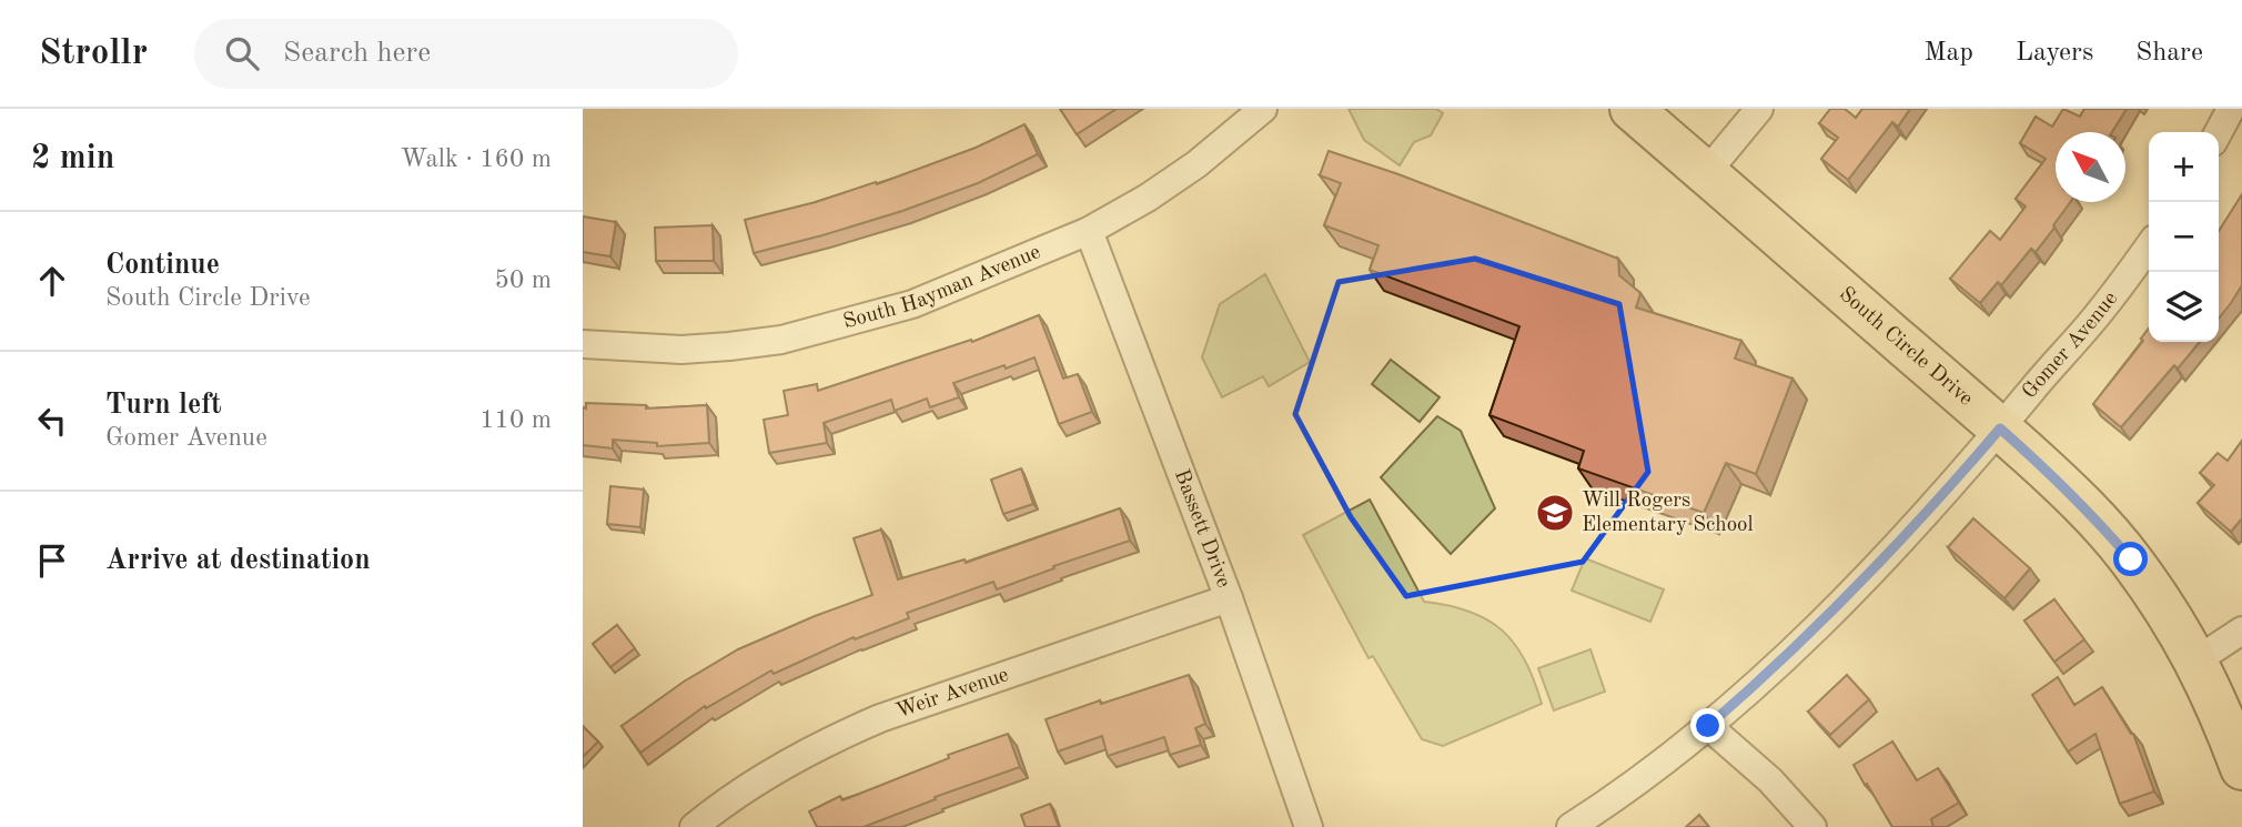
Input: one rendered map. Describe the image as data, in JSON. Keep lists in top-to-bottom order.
{
  "streets": {
    "main road": ["South Circle Drive"],
    "street": [
      "South Hayman Avenue",
      "Gomer Avenue",
      "Bassett Drive",
      "Weir Avenue"
    ]
  },
  "crossings": [
    ["South Hayman Avenue", "Bassett Drive"],
    ["Gomer Avenue", "South Circle Drive"],
    ["Bassett Drive", "Weir Avenue"]
  ],
  "places": {
    "school or university": ["Will Rogers Elementary School"]
  },
  "north": "top left",
  "page": {
    "header": "Strollr",
    "search": "Search here",
    "nav": ["Map", "Layers", "Share"],
    "heading": ["2 min", "Walk · 160 m"],
    "map_buttons": ["+", "−"],
    "list": [
      ["Continue", "South Circle Drive", "50 m"],
      ["Turn left", "Gomer Avenue", "110 m"],
      "Arrive at destination"
    ]
  }
}
